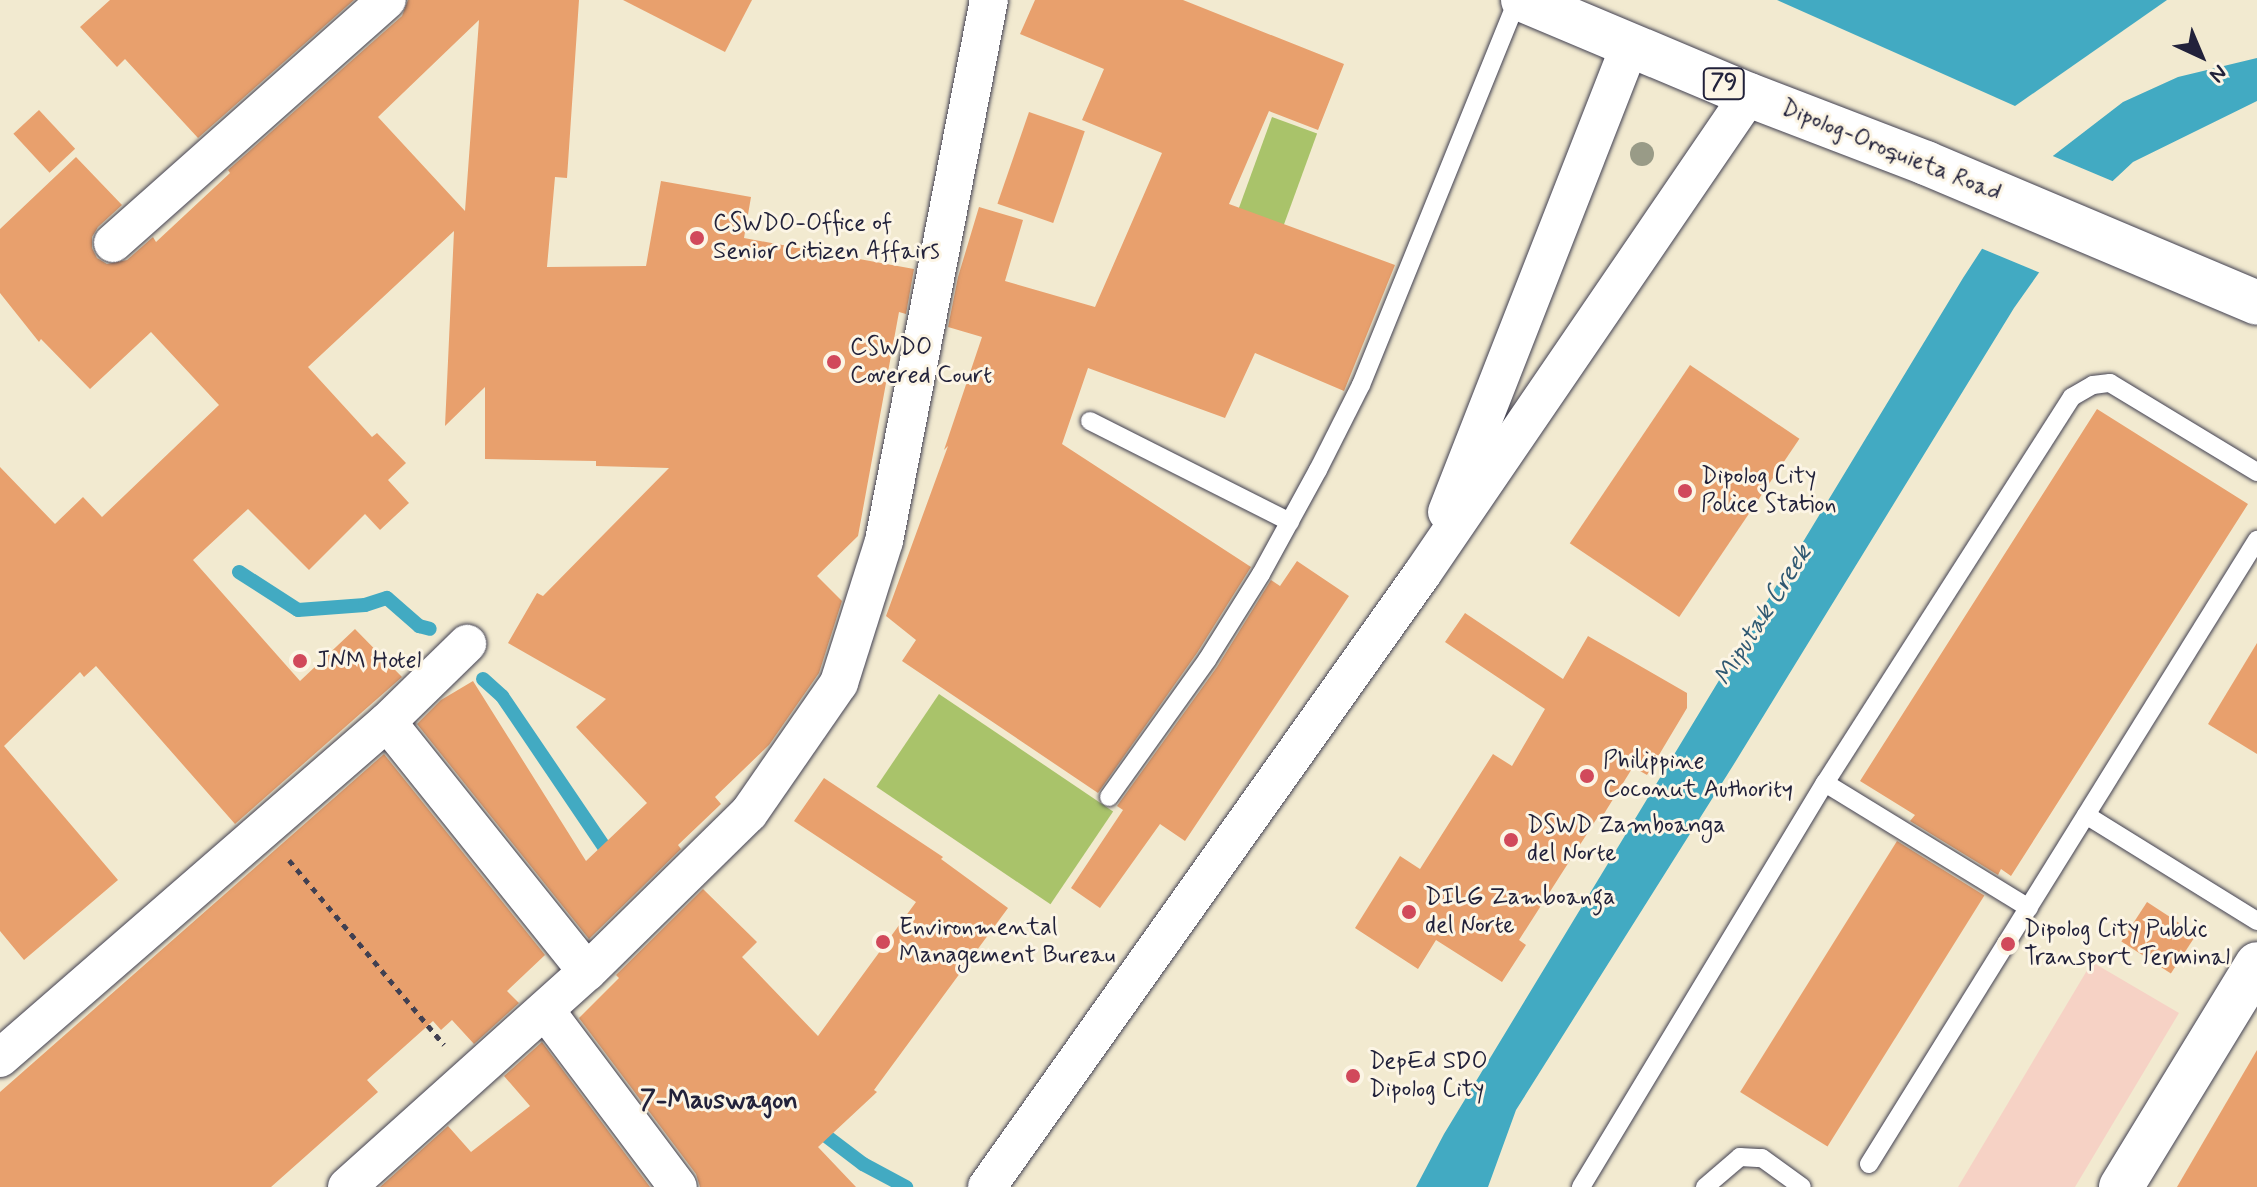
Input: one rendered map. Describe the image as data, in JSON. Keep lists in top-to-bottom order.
{
  "streets": {
    "main road": ["79", "Dipolog-Oroquieta Road"]
  },
  "districts": ["7-Mauswagon"],
  "water": ["Miputak Creek"],
  "places": [
    "CSWDO-Office of Senior Citizen Affairs",
    "CSWDO Covered Court",
    "Dipolog City Police Station",
    "JNM Hotel",
    "Philippine Coconut Authority",
    "DSWD Zamboanga del Norte",
    "DILG Zamboanga del Norte",
    "Environmental Management Bureau",
    "Dipolog City Public Transport Terminal",
    "DepEd SDO Dipolog City"
  ],
  "north": "bottom right"
}
